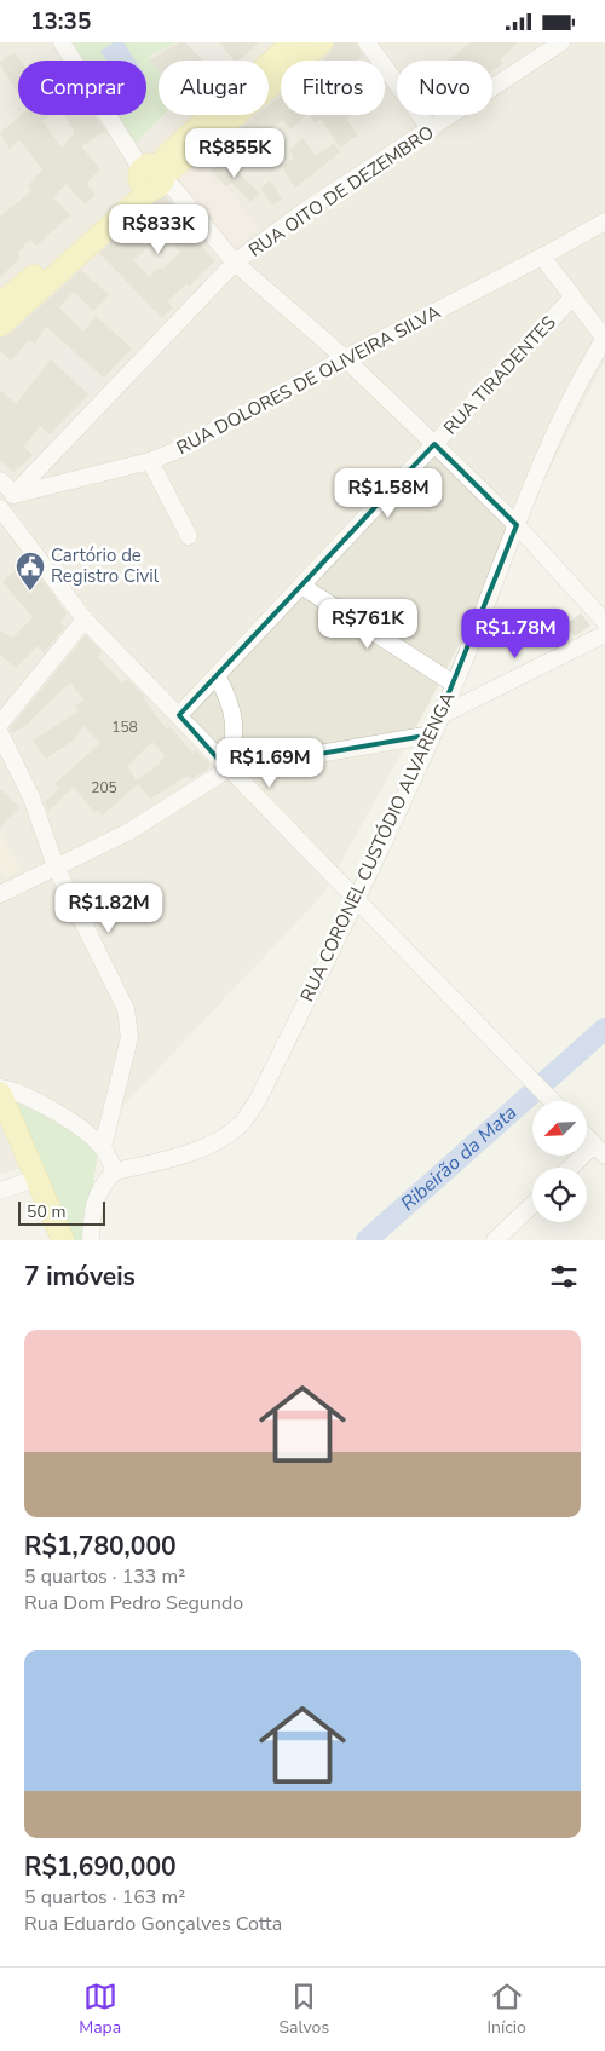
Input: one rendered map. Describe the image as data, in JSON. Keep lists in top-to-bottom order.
{
  "streets": {
    "street": [
      "RUA OITO DE DEZEMBRO",
      "RUA TIRADENTES",
      "RUA DOLORES DE OLIVEIRA SILVA",
      "RUA CORONEL CUSTÓDIO ALVARENGA"
    ]
  },
  "crossings": [
    ["RUA OITO DE DEZEMBRO", "RUA DOLORES DE OLIVEIRA SILVA"]
  ],
  "water": ["Ribeirão da Mata"],
  "places": {
    "public building": ["Cartório de Registro Civil"]
  },
  "house_numbers": ["158", "205"],
  "scale_bar": "50 m",
  "north": "bottom left",
  "page": {
    "status": "13:35",
    "chip": [
      "Comprar",
      "Alugar",
      "Filtros",
      "Novo"
    ],
    "price": [
      "R$855K",
      "R$833K",
      "R$1.58M",
      "R$761K",
      "R$1.78M",
      "R$1.69M",
      "R$1.82M"
    ],
    "scale": "50 m",
    "heading": "7 imóveis",
    "list": [
      {
        "name": "R$1,780,000",
        "note": "5 quartos · 133 m² · Rua Dom Pedro Segundo"
      },
      {
        "name": "R$1,690,000",
        "note": "5 quartos · 163 m² · Rua Eduardo Gonçalves Cotta"
      }
    ],
    "tabs": ["Mapa", "Salvos", "Início"]
  }
}
